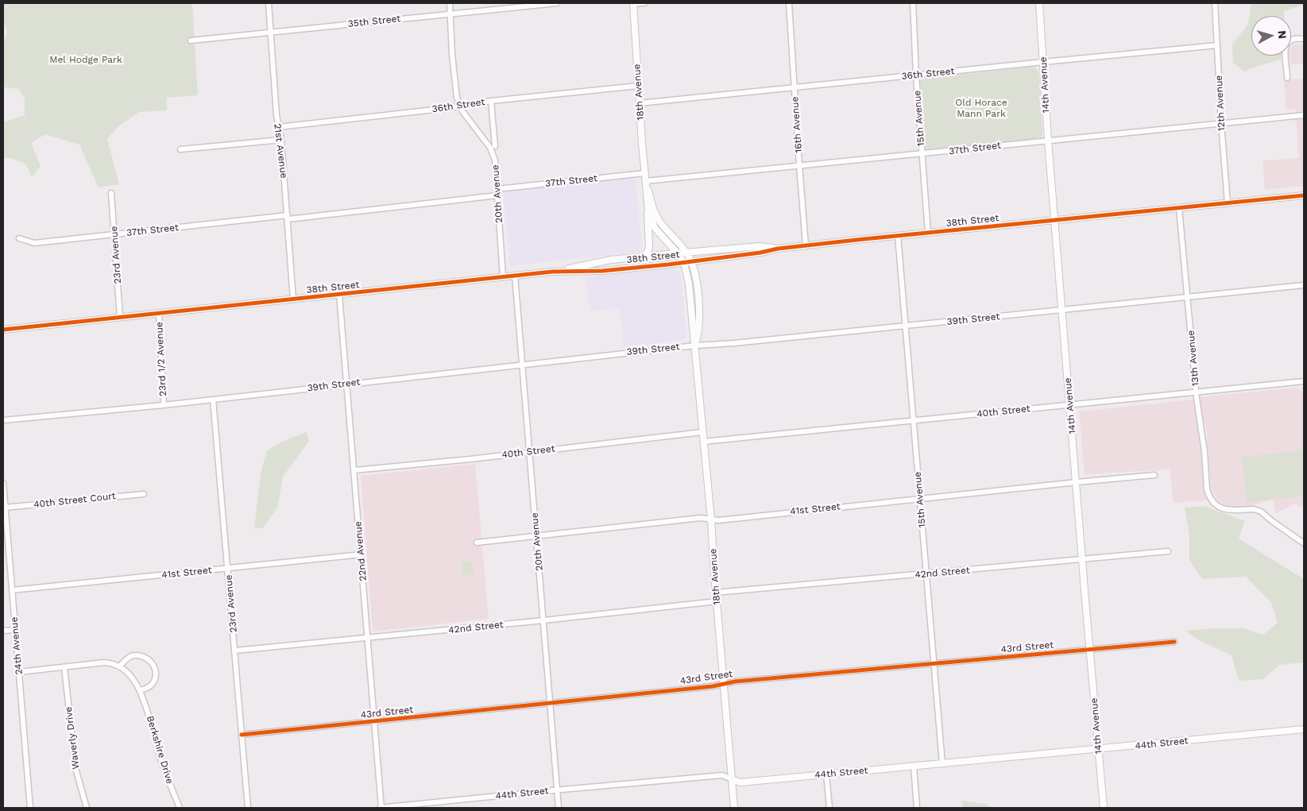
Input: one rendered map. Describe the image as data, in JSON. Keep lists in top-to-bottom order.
{
  "streets": {
    "street": [
      "35th Street",
      "36th Street",
      "14th Avenue",
      "18th Avenue",
      "12th Avenue",
      "15th Avenue",
      "16th Avenue",
      "37th Street",
      "21st Avenue",
      "20th Avenue",
      "38th Street",
      "23rd Avenue",
      "39th Street",
      "13th Avenue",
      "23rd 1/2 Avenue",
      "40th Street",
      "40th Street Court",
      "41st Street",
      "22nd Avenue",
      "42nd Street",
      "24th Avenue",
      "43rd Street",
      "Waverly Drive",
      "44th Street",
      "Berkshire Drive"
    ]
  },
  "crossings": [
    ["35th Street", "21st Avenue"],
    ["35th Street", "20th Avenue"],
    ["36th Street", "14th Avenue"],
    ["36th Street", "18th Avenue"],
    ["36th Street", "12th Avenue"],
    ["36th Street", "15th Avenue"],
    ["36th Street", "16th Avenue"],
    ["36th Street", "21st Avenue"],
    ["36th Street", "20th Avenue"],
    ["14th Avenue", "37th Street"],
    ["14th Avenue", "38th Street"],
    ["14th Avenue", "39th Street"],
    ["14th Avenue", "40th Street"],
    ["14th Avenue", "41st Street"],
    ["14th Avenue", "42nd Street"],
    ["14th Avenue", "43rd Street"],
    ["14th Avenue", "44th Street"],
    ["18th Avenue", "37th Street"],
    ["18th Avenue", "38th Street"],
    ["18th Avenue", "39th Street"],
    ["18th Avenue", "40th Street"],
    ["18th Avenue", "41st Street"],
    ["18th Avenue", "42nd Street"],
    ["18th Avenue", "43rd Street"],
    ["18th Avenue", "44th Street"],
    ["12th Avenue", "37th Street"],
    ["12th Avenue", "38th Street"],
    ["15th Avenue", "37th Street"],
    ["15th Avenue", "38th Street"],
    ["15th Avenue", "39th Street"],
    ["15th Avenue", "40th Street"],
    ["15th Avenue", "41st Street"],
    ["15th Avenue", "42nd Street"],
    ["15th Avenue", "43rd Street"],
    ["15th Avenue", "44th Street"],
    ["16th Avenue", "37th Street"],
    ["16th Avenue", "38th Street"],
    ["37th Street", "21st Avenue"],
    ["37th Street", "20th Avenue"],
    ["37th Street", "23rd Avenue"],
    ["21st Avenue", "38th Street"],
    ["20th Avenue", "38th Street"],
    ["20th Avenue", "39th Street"],
    ["20th Avenue", "40th Street"],
    ["20th Avenue", "41st Street"],
    ["20th Avenue", "42nd Street"],
    ["20th Avenue", "43rd Street"],
    ["20th Avenue", "44th Street"],
    ["38th Street", "23rd Avenue"],
    ["38th Street", "13th Avenue"],
    ["38th Street", "23rd 1/2 Avenue"],
    ["38th Street", "22nd Avenue"],
    ["23rd Avenue", "39th Street"],
    ["23rd Avenue", "41st Street"],
    ["23rd Avenue", "42nd Street"],
    ["23rd Avenue", "43rd Street"],
    ["39th Street", "13th Avenue"],
    ["39th Street", "23rd 1/2 Avenue"],
    ["39th Street", "22nd Avenue"],
    ["13th Avenue", "40th Street"],
    ["40th Street", "22nd Avenue"],
    ["40th Street Court", "24th Avenue"],
    ["41st Street", "22nd Avenue"],
    ["41st Street", "24th Avenue"],
    ["22nd Avenue", "42nd Street"],
    ["22nd Avenue", "43rd Street"],
    ["22nd Avenue", "44th Street"]
  ],
  "parks": ["Mel Hodge Park", "Old Horace Mann Park"],
  "north": "right"
}
